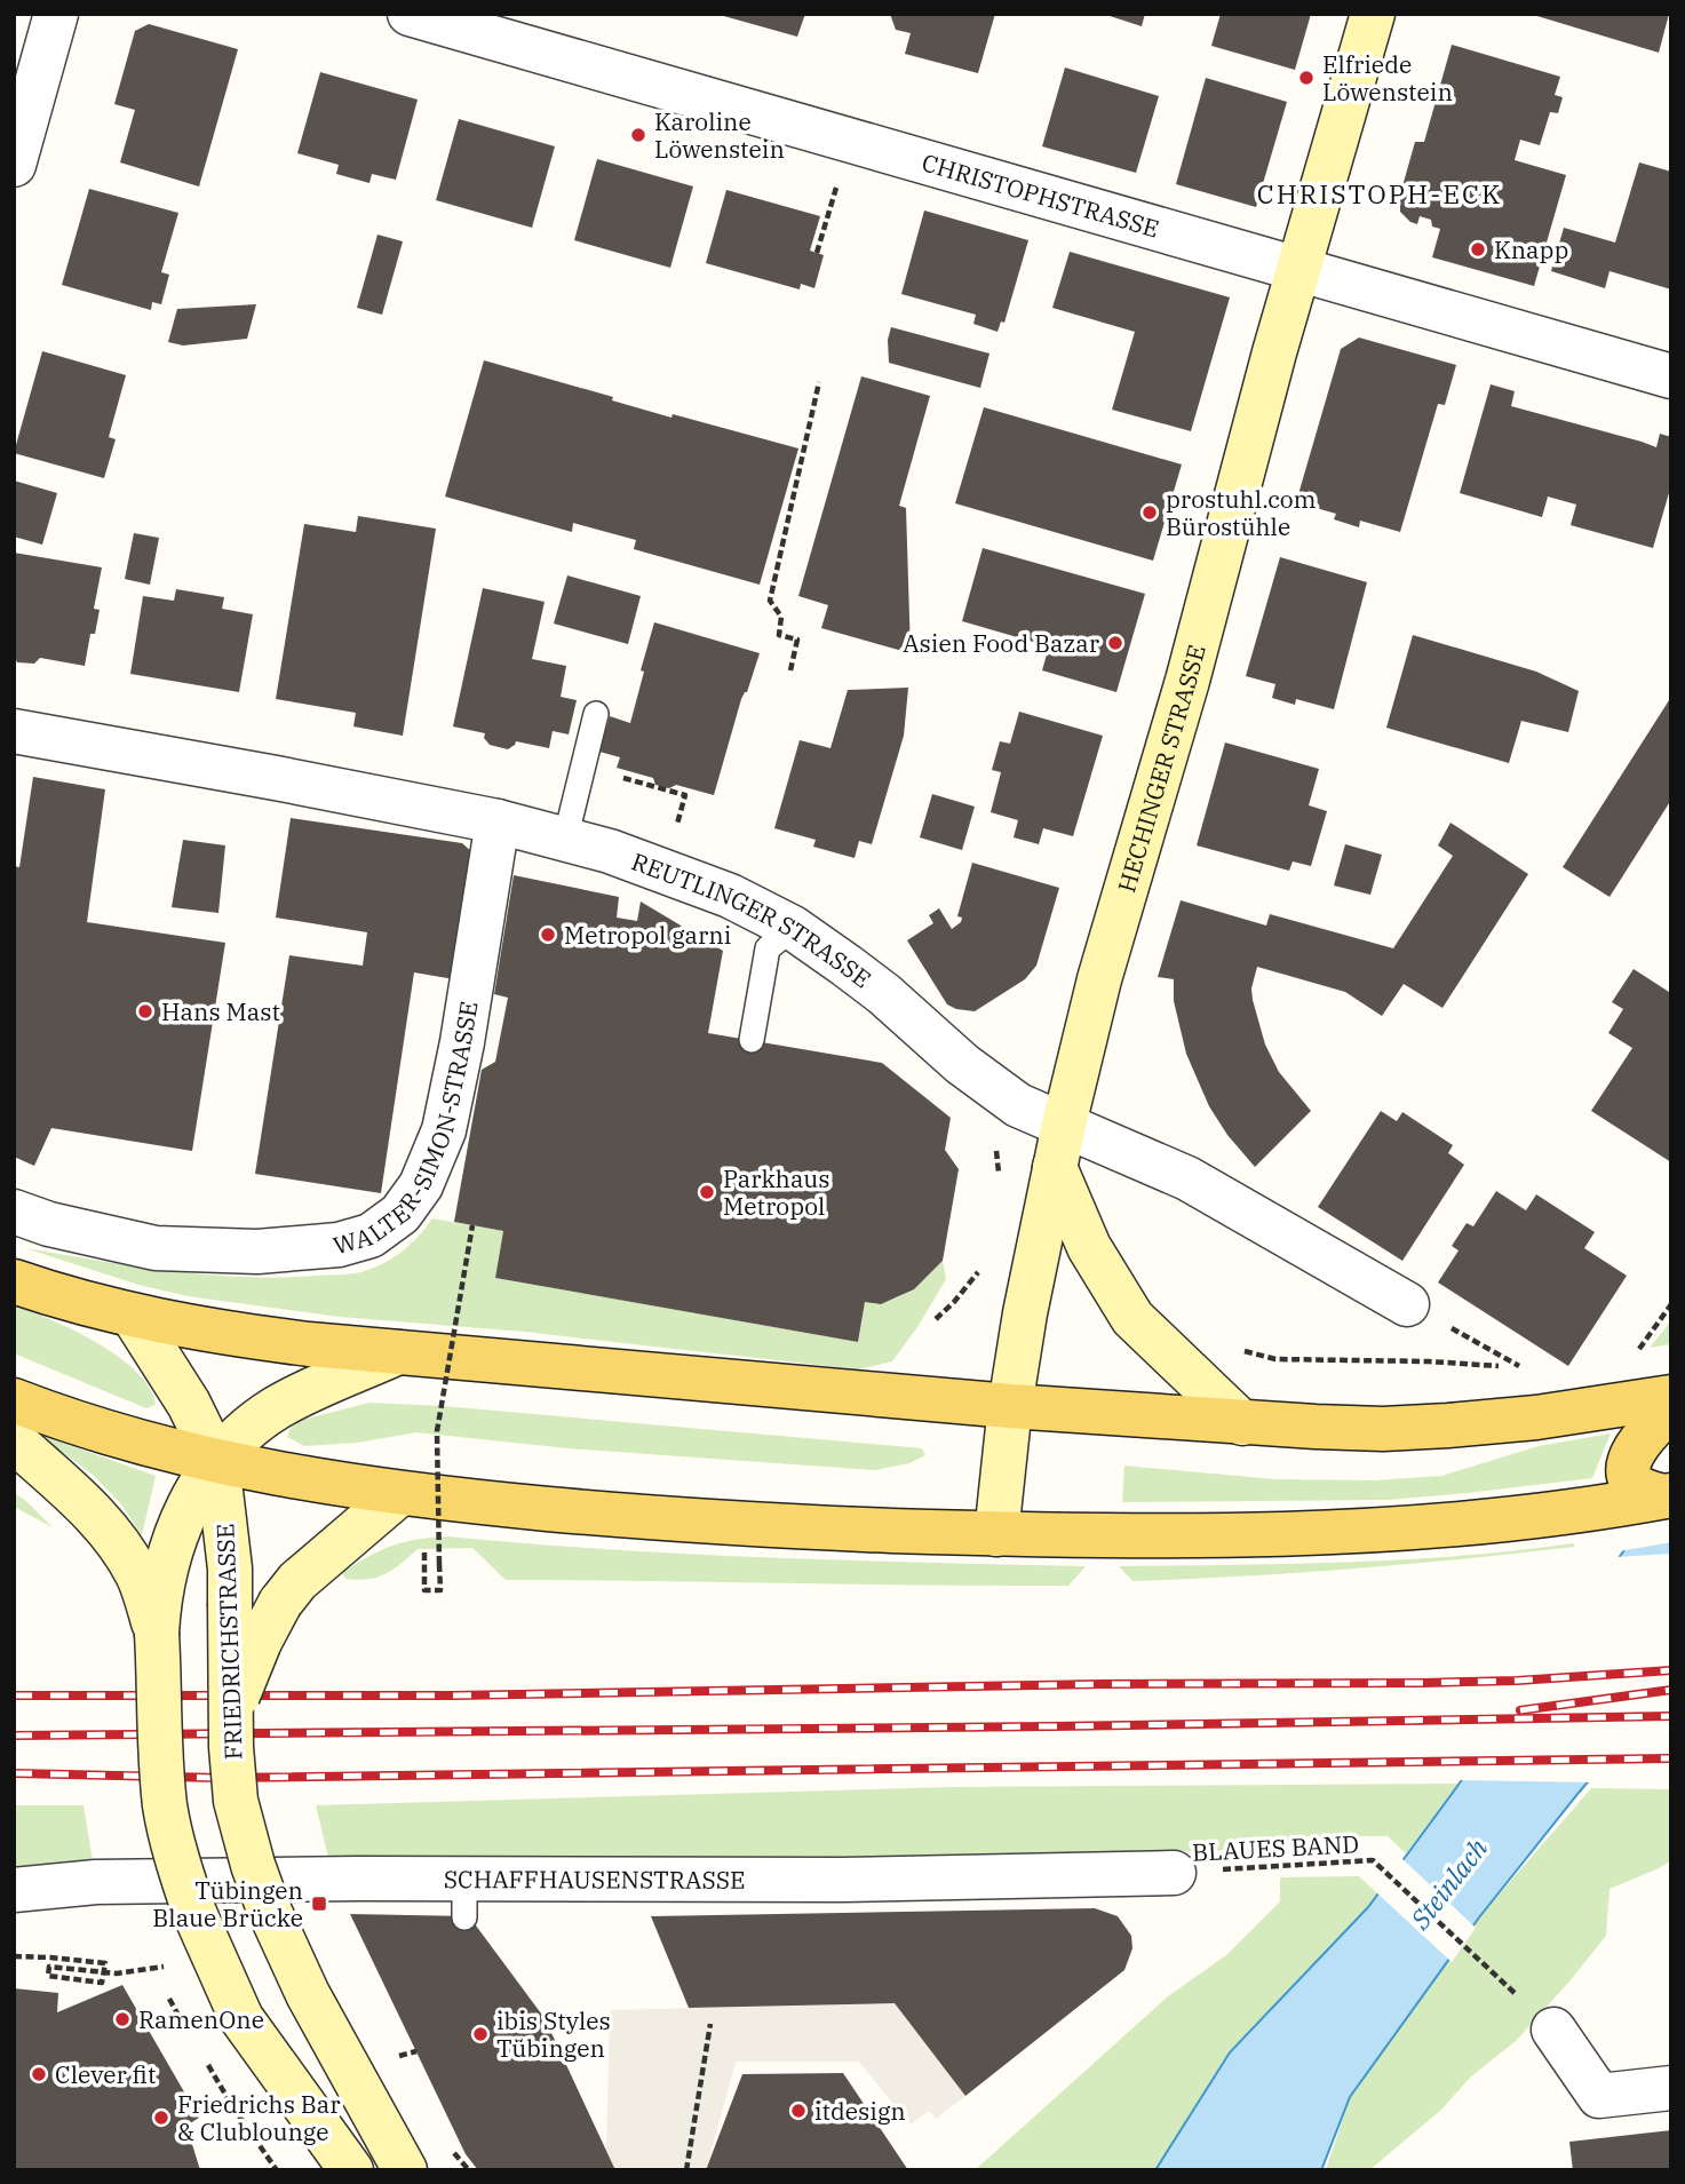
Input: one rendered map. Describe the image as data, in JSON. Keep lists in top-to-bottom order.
{
  "streets": {
    "street": [
      "CHRISTOPHSTRASSE",
      "HECHINGER STRASSE",
      "REUTLINGER STRASSE",
      "WALTER-SIMON-STRASSE",
      "FRIEDRICHSTRASSE",
      "SCHAFFHAUSENSTRASSE"
    ],
    "path": ["BLAUES BAND"]
  },
  "crossings": [
    ["CHRISTOPHSTRASSE", "HECHINGER STRASSE"],
    ["HECHINGER STRASSE", "REUTLINGER STRASSE"],
    ["REUTLINGER STRASSE", "WALTER-SIMON-STRASSE"],
    ["BLAUES BAND", "SCHAFFHAUSENSTRASSE"]
  ],
  "districts": ["CHRISTOPH-ECK"],
  "water": ["Steinlach"],
  "places": {
    "other": [
      "Elfriede Löwenstein",
      "Karoline Löwenstein",
      "Knapp",
      "prostuhl.com Bürostühle",
      "Asien Food Bazar",
      "Metropol garni",
      "Hans Mast",
      "Parkhaus Metropol",
      "RamenOne",
      "ibis Styles Tübingen",
      "Clever fit",
      "itdesign",
      "Friedrichs Bar & Clublounge"
    ],
    "transit": ["Tübingen Blaue Brücke"]
  }
}
